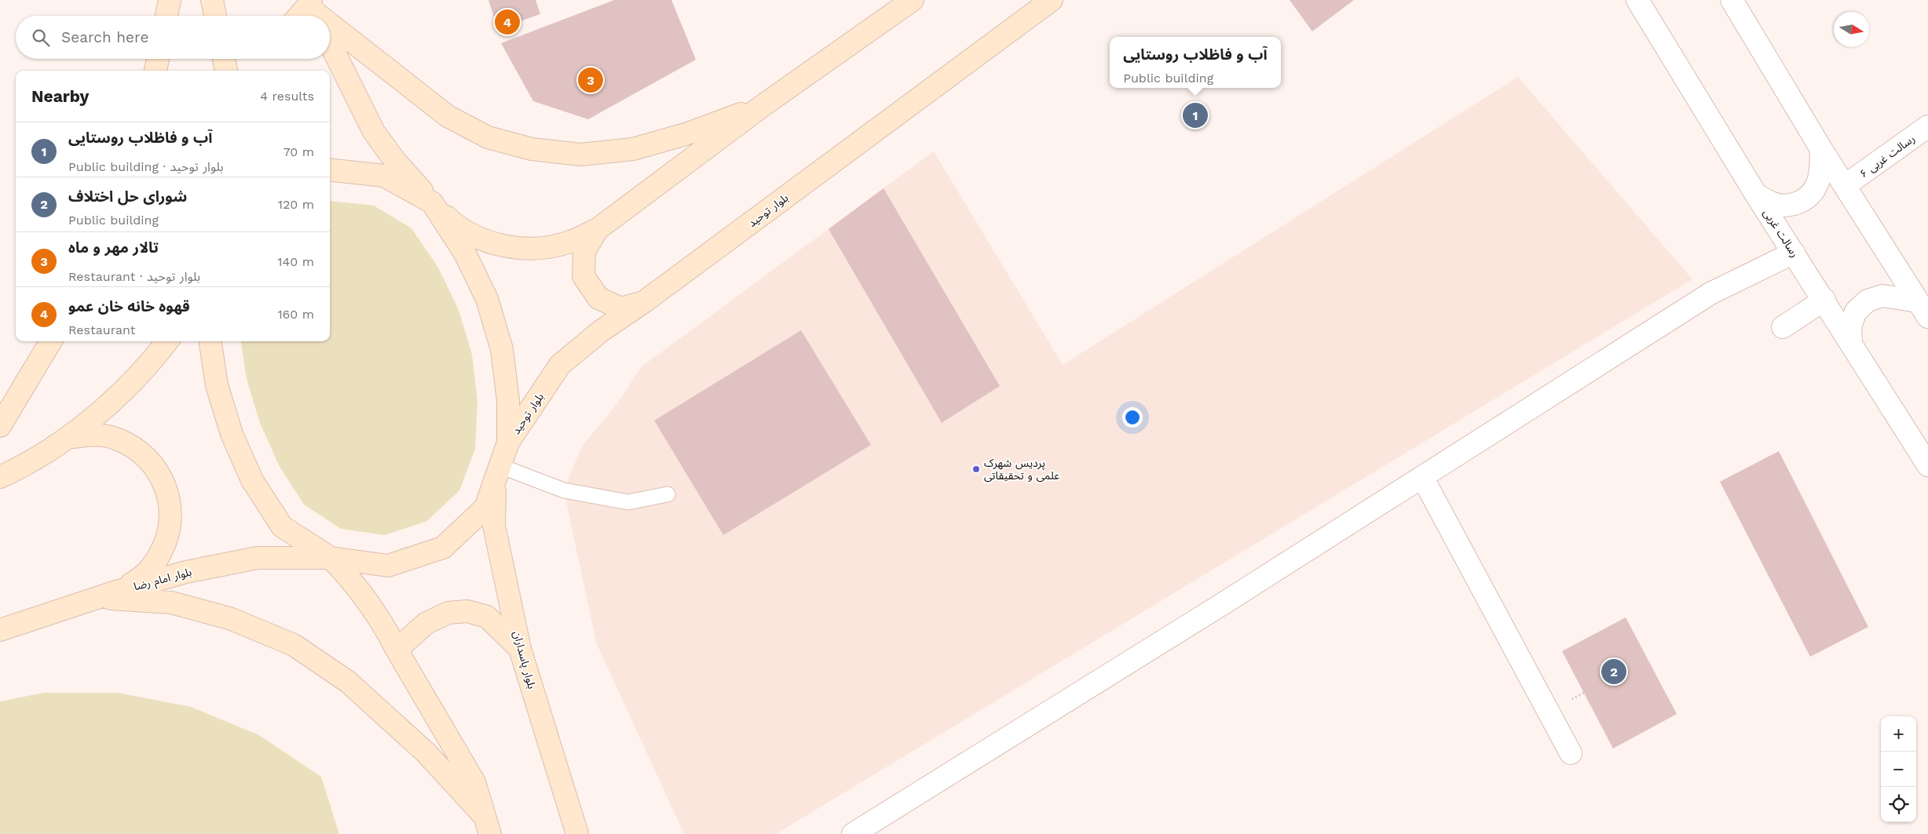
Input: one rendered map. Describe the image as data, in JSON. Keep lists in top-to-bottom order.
{
  "streets": {
    "main road": ["بلوار توحید", "بلوار امام رضا", "بلوار پاسداران"],
    "street": ["رسالت غربی ۶", "رسالت غربی"]
  },
  "crossings": [
    ["بلوار توحید", "بلوار امام رضا"],
    ["بلوار امام رضا", "بلوار پاسداران"]
  ],
  "places": ["پردیس شهرک علمی و تحقیقاتی"],
  "north": "right",
  "page": {
    "pins": [
      "4",
      "3",
      "1",
      "2"
    ],
    "search": "Search here",
    "popup": ["آب و فاظلاب روستایی", "Public building"],
    "heading": ["Nearby", "4 results"],
    "list": [
      {
        "mark": "1",
        "name": "آب و فاظلاب روستایی",
        "note": "Public building · بلوار توحید",
        "value": "70 m"
      },
      {
        "mark": "2",
        "name": "شورای حل اختلاف",
        "note": "Public building",
        "value": "120 m"
      },
      {
        "mark": "3",
        "name": "تالار مهر و ماه",
        "note": "Restaurant · بلوار توحید",
        "value": "140 m"
      },
      {
        "mark": "4",
        "name": "قهوه خانه خان عمو",
        "note": "Restaurant",
        "value": "160 m"
      }
    ],
    "map_buttons": ["+", "−"]
  }
}
